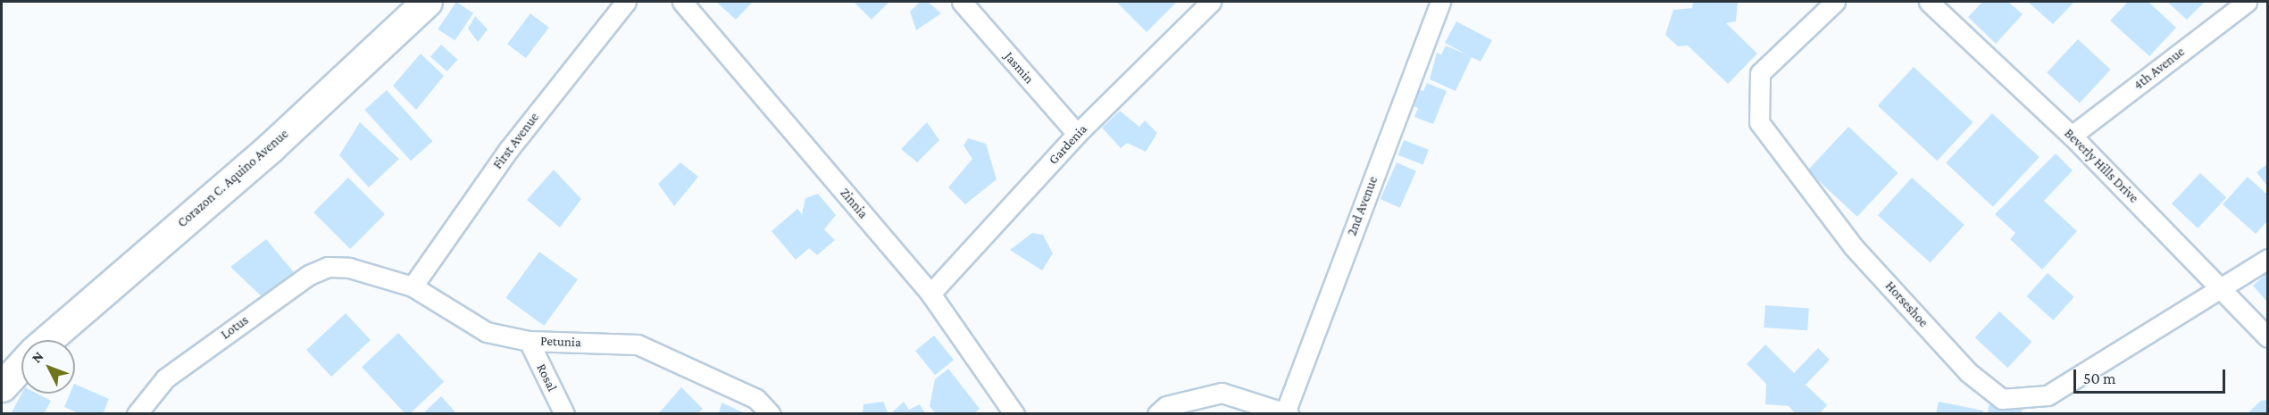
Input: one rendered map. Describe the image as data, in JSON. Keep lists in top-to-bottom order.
{
  "streets": {
    "main road": ["Corazon C. Aquino Avenue"],
    "street": [
      "Jasmin",
      "4th Avenue",
      "First Avenue",
      "Gardenia",
      "Beverly Hills Drive",
      "Zinnia",
      "2nd Avenue",
      "Horseshoe",
      "Lotus",
      "Petunia",
      "Rosal"
    ]
  },
  "crossings": [
    ["Jasmin", "Gardenia"],
    ["4th Avenue", "Beverly Hills Drive"],
    ["First Avenue", "Petunia"],
    ["Gardenia", "Zinnia"],
    ["Beverly Hills Drive", "Horseshoe"],
    ["Lotus", "Petunia"],
    ["Petunia", "Rosal"]
  ],
  "scale_bar": "50 m",
  "north": "top left"
}
